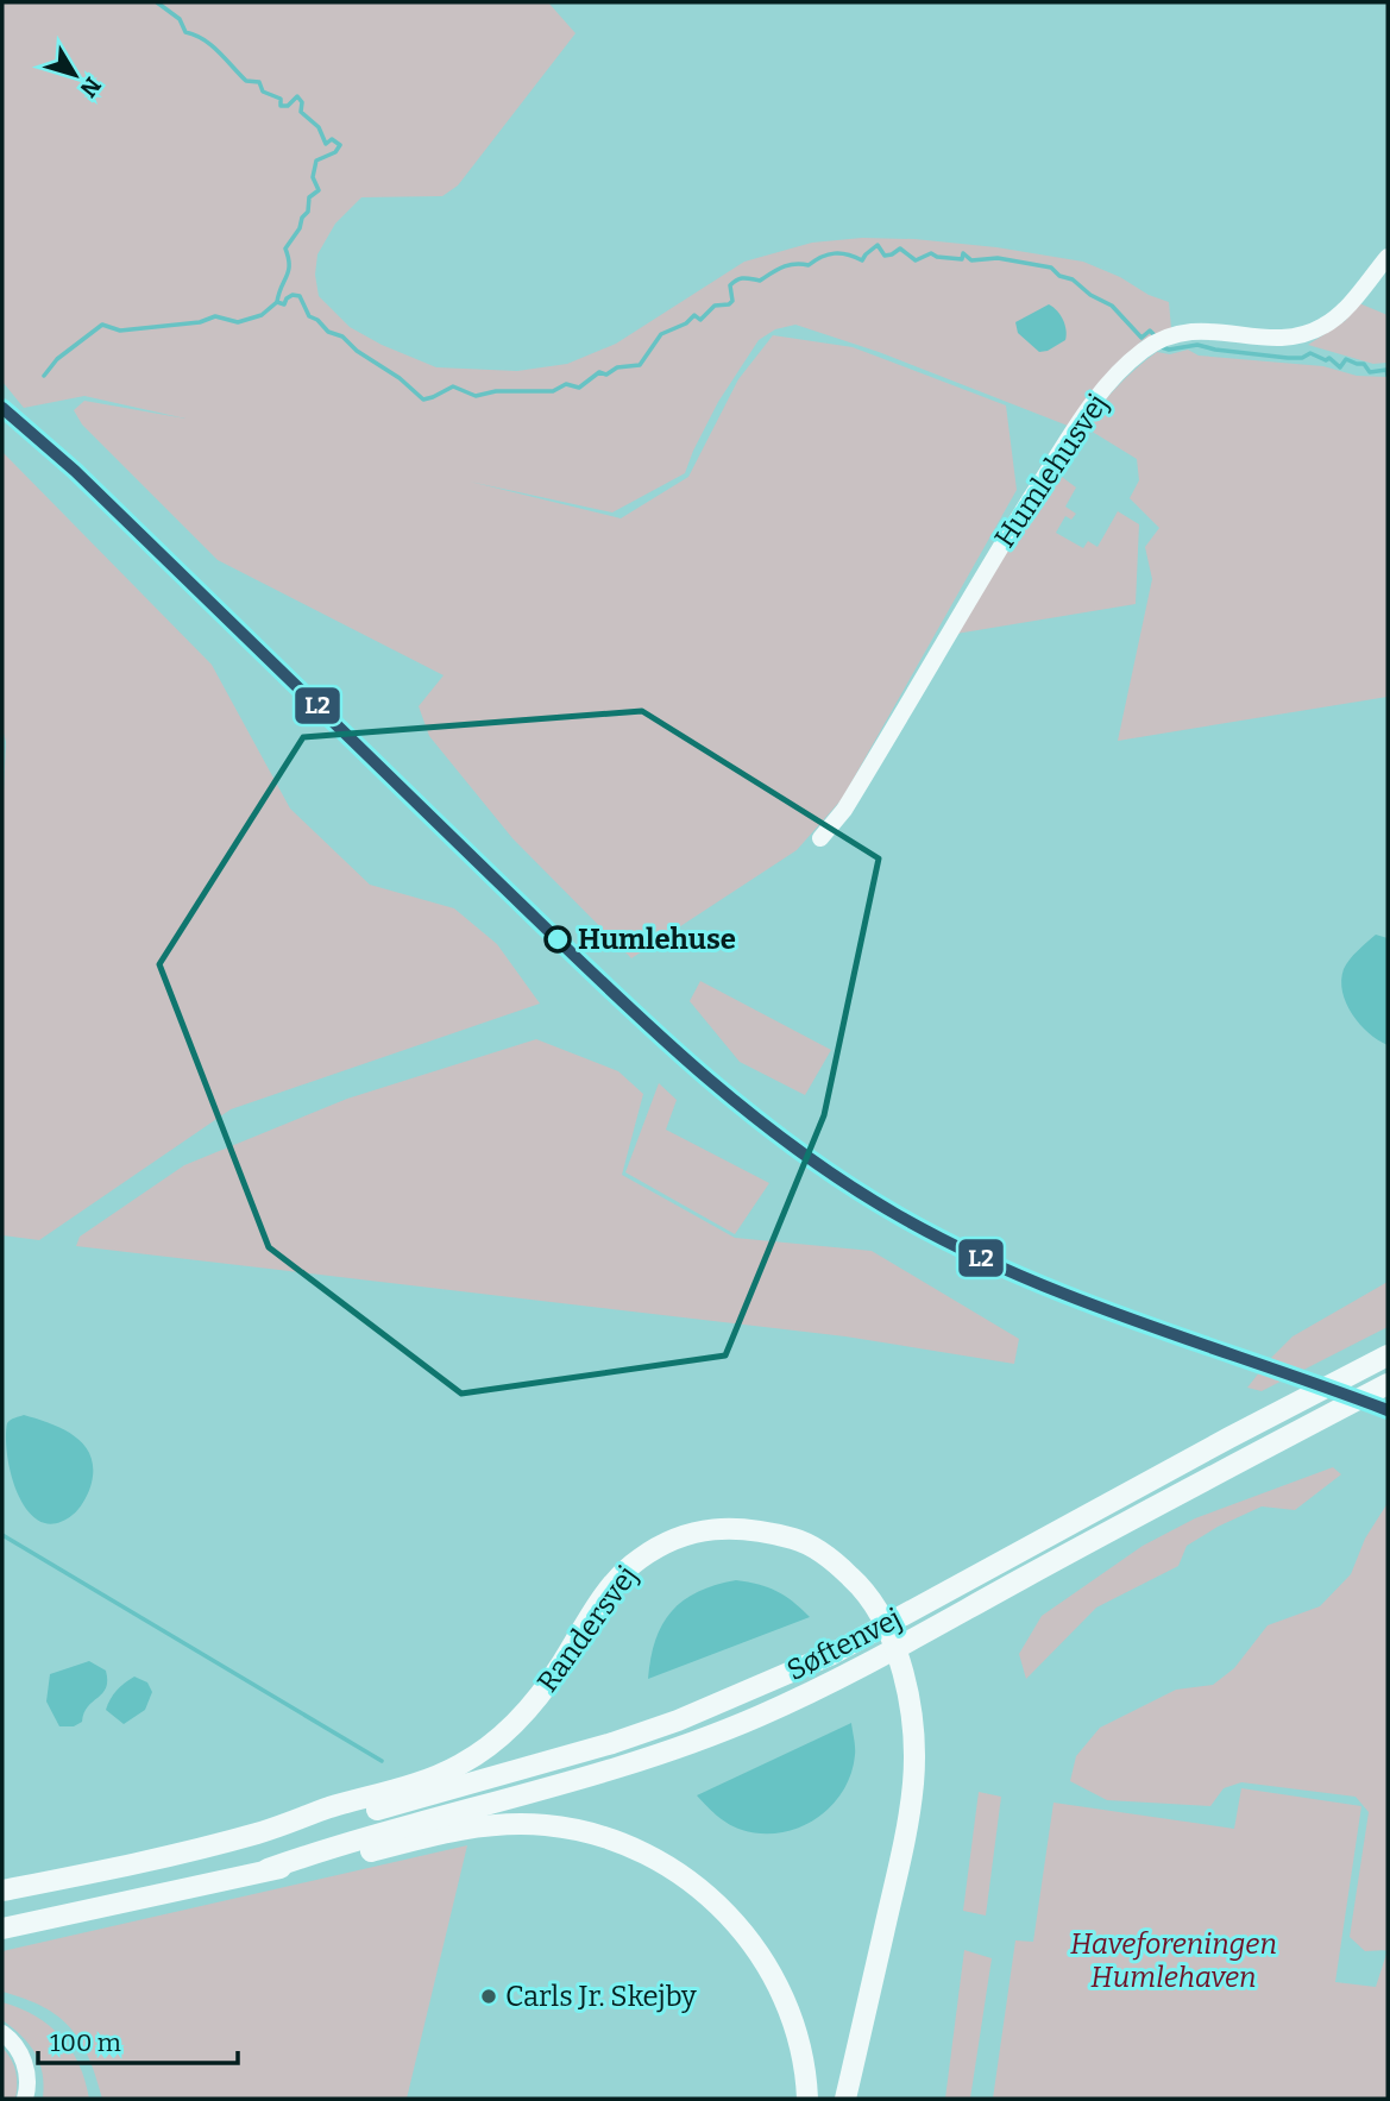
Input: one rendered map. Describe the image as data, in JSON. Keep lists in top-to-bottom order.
{
  "streets": {
    "main road": ["Randersvej", "Søftenvej"],
    "street": ["Humlehusvej"]
  },
  "crossings": [
    ["Randersvej", "Søftenvej"]
  ],
  "parks": ["Haveforeningen Humlehaven"],
  "places": ["Humlehuse", "Carls Jr. Skejby"],
  "lines": ["transit line L2"],
  "scale_bar": "100 m",
  "north": "bottom right"
}
